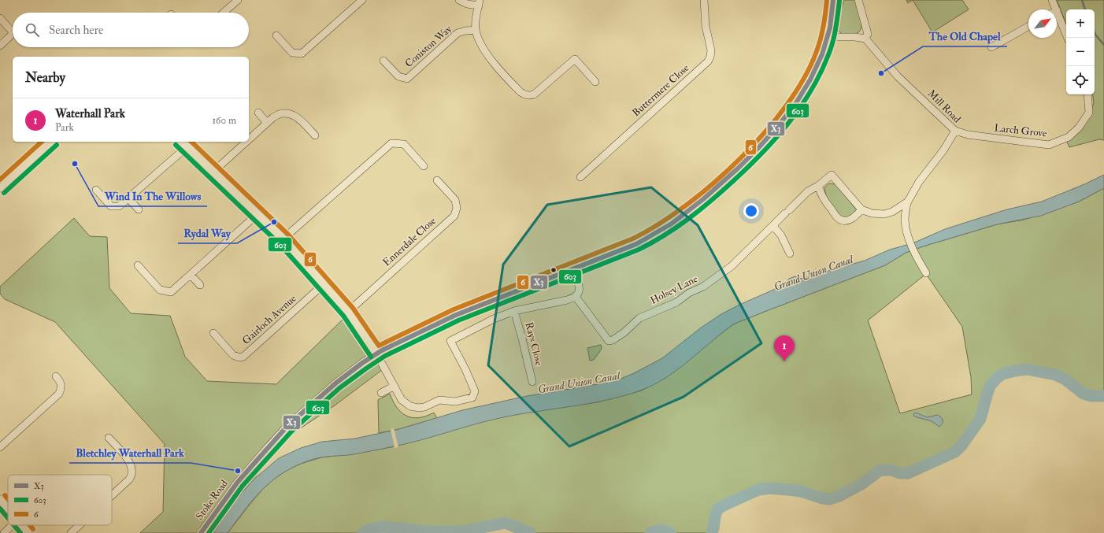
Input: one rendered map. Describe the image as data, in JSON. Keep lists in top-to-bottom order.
{
  "streets": {
    "street": [
      "Coniston Way",
      "Buttermere Close",
      "Mill Road",
      "Larch Grove",
      "Ennerdale Close",
      "Holsey Lane",
      "Gairloch Avenue",
      "Rays Close",
      "Stoke Road"
    ]
  },
  "crossings": [
    ["Mill Road", "Larch Grove"]
  ],
  "water": ["Grand Union Canal"],
  "places": [
    "The Old Chapel",
    "Wind In The Willows",
    "Rydal Way",
    "Bletchley Waterhall Park"
  ],
  "lines": ["transit line X3", "transit line 6", "transit line 603"],
  "legend": ["X3", "603", "6"],
  "north": "top right",
  "page": {
    "map_buttons": ["+", "−"],
    "search": "Search here",
    "heading": "Nearby",
    "list": [
      {
        "mark": "1",
        "name": "Waterhall Park",
        "note": "Park",
        "value": "160 m"
      }
    ],
    "pins": "1"
  }
}
